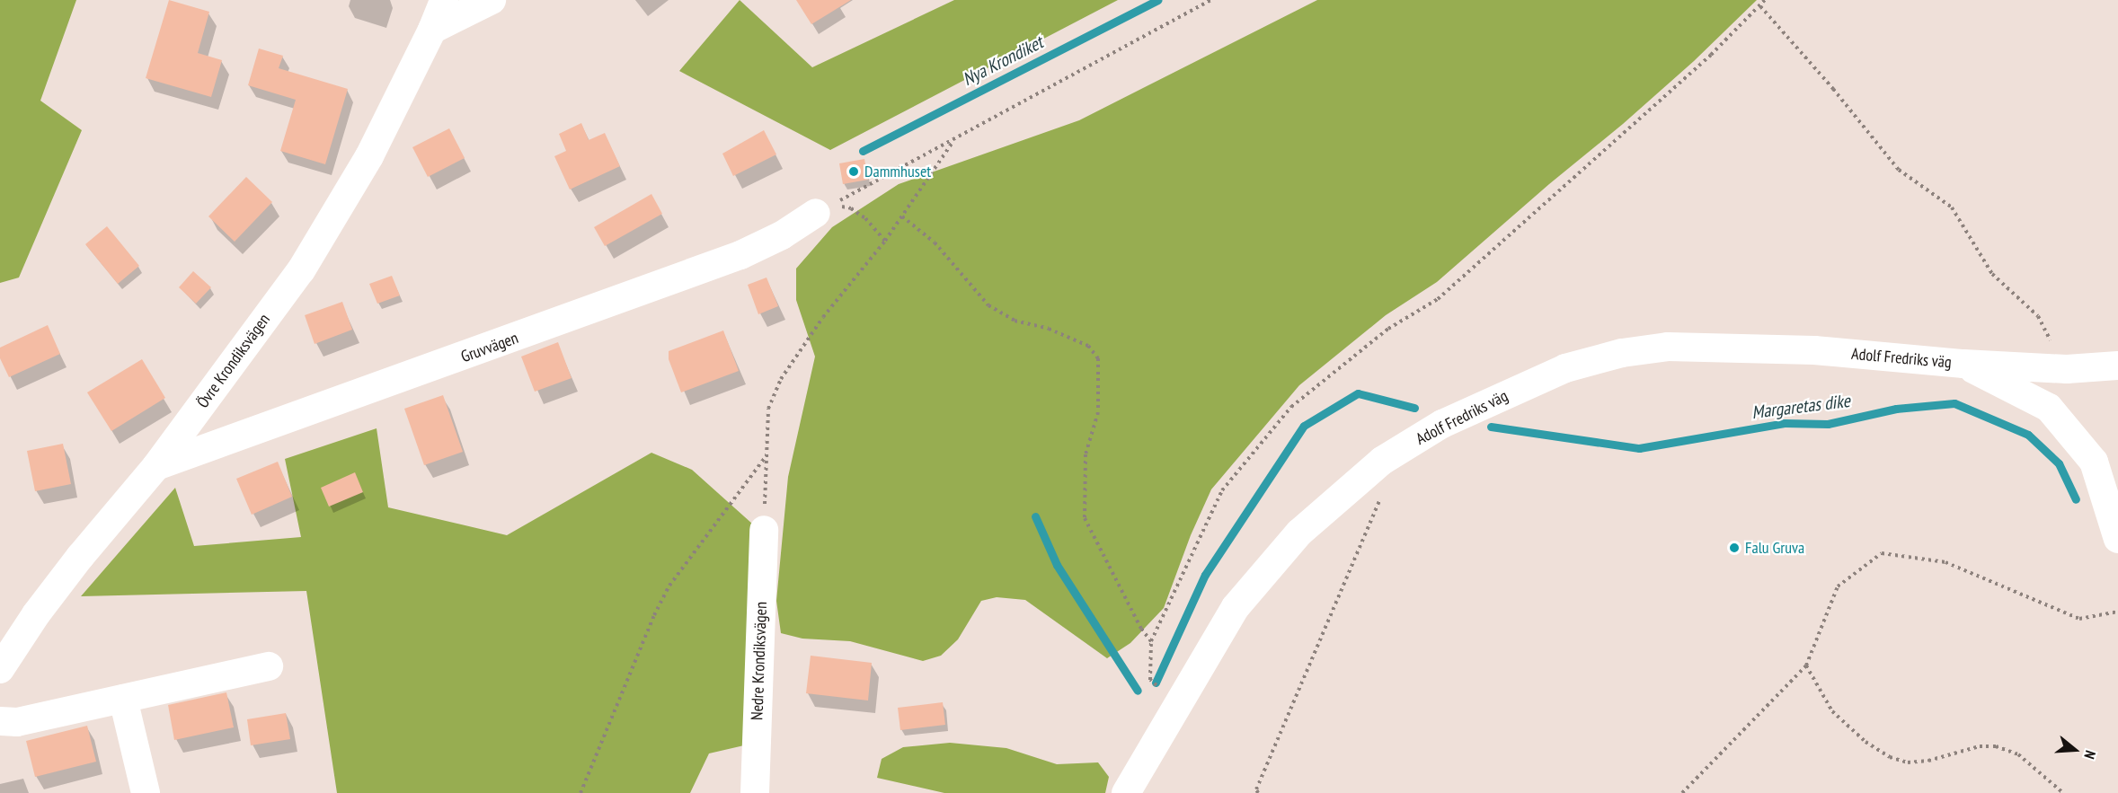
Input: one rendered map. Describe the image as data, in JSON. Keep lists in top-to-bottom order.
{
  "streets": {
    "street": [
      "Gruvvägen",
      "Adolf Fredriks väg",
      "Övre Krondiksvägen",
      "Nedre Krondiksvägen"
    ]
  },
  "crossings": [
    ["Gruvvägen", "Övre Krondiksvägen"]
  ],
  "water": ["Nya Krondiket", "Margaretas dike"],
  "places": ["Dammhuset", "Falu Gruva"],
  "north": "right"
}
